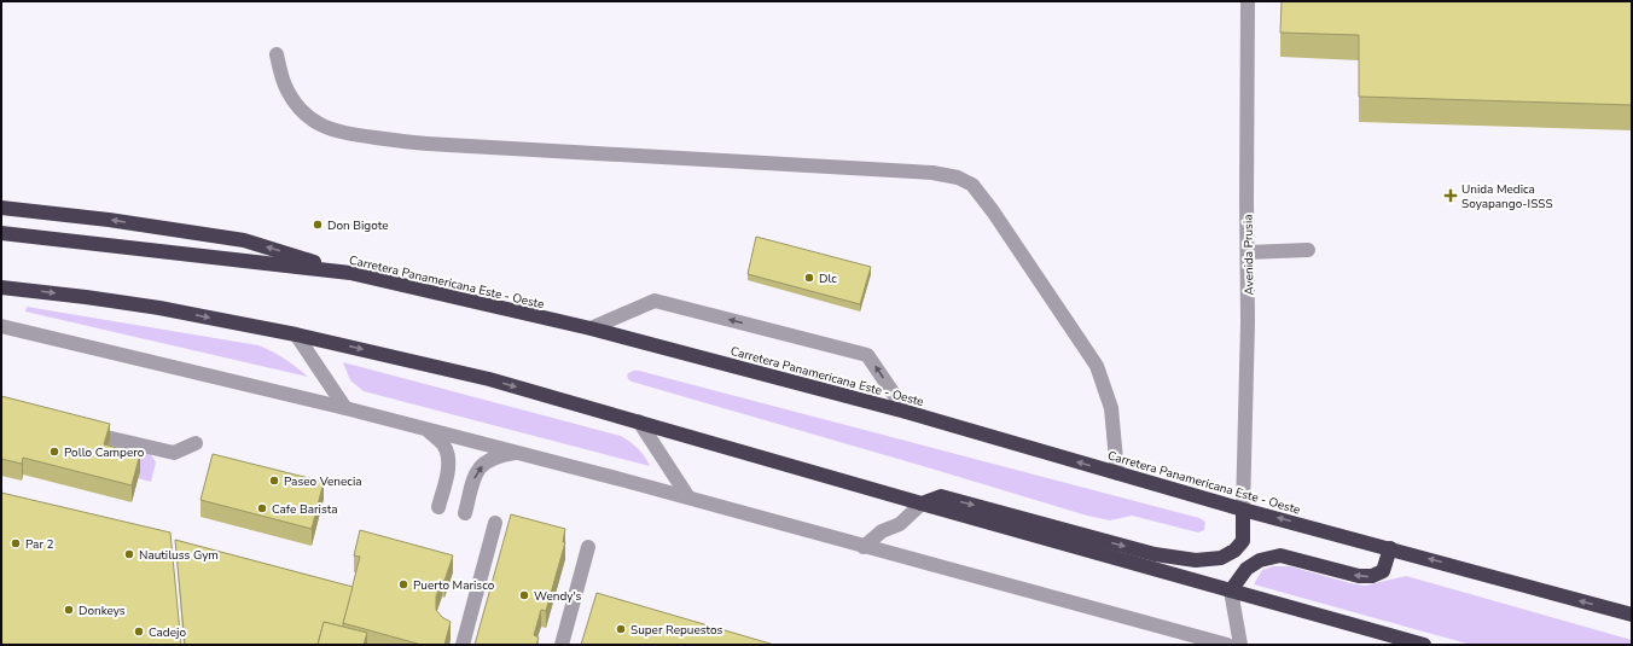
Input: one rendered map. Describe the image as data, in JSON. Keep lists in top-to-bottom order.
{
  "streets": {
    "highway": ["Carretera Panamericana Este - Oeste"],
    "street": ["Avenida Prusia"]
  },
  "crossings": [
    ["Avenida Prusia", "Carretera Panamericana Este - Oeste"]
  ],
  "places": {
    "health": ["Unida Medica Soyapango-ISSS"],
    "other": [
      "Don Bigote",
      "Dlc",
      "Pollo Campero",
      "Paseo Venecia",
      "Cafe Barista",
      "Par 2",
      "Nautiluss Gym",
      "Puerto Marisco",
      "Wendy's",
      "Donkeys",
      "Super Repuestos",
      "Cadejo"
    ]
  }
}
